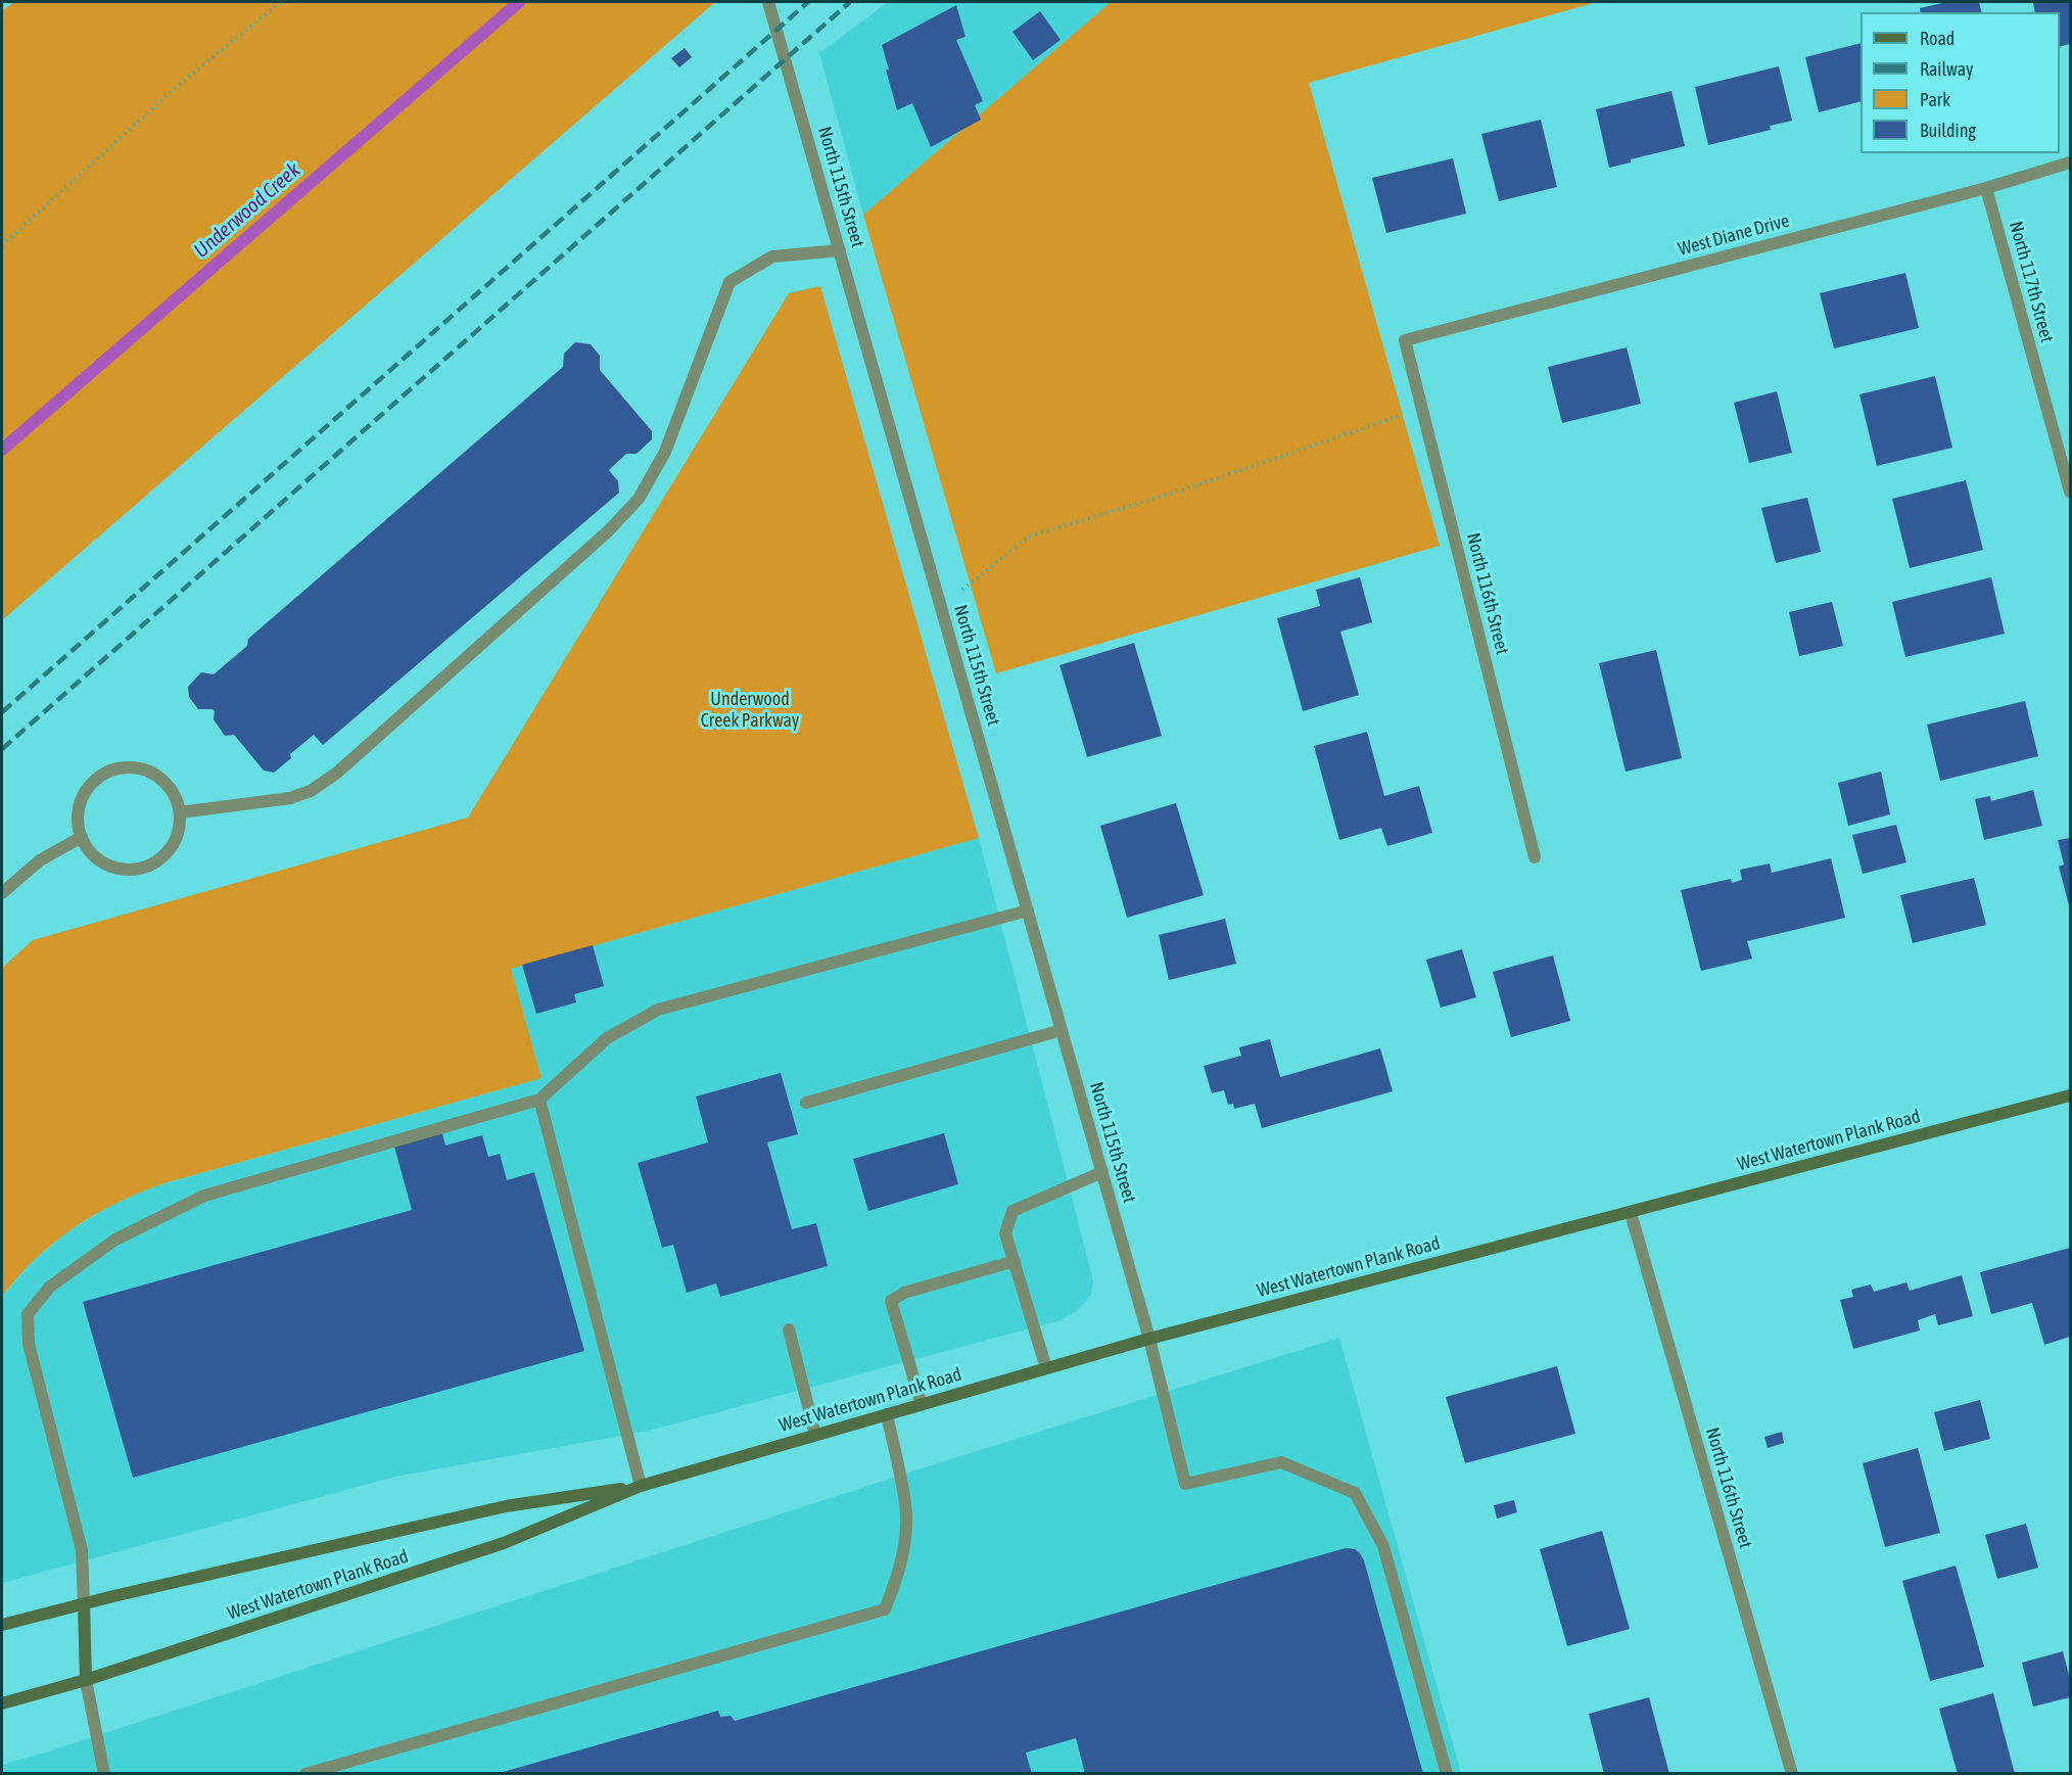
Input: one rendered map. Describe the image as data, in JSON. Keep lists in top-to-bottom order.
{
  "streets": {
    "street": [
      "North 115th Street",
      "West Diane Drive",
      "North 117th Street",
      "North 116th Street",
      "West Watertown Plank Road"
    ]
  },
  "crossings": [
    ["North 115th Street", "West Watertown Plank Road"],
    ["West Diane Drive", "North 117th Street"],
    ["West Diane Drive", "North 116th Street"],
    ["North 116th Street", "West Watertown Plank Road"]
  ],
  "water": ["Underwood Creek"],
  "parks": ["Underwood Creek Parkway"],
  "legend": [
    "Road",
    "Railway",
    "Park",
    "Building"
  ]
}
